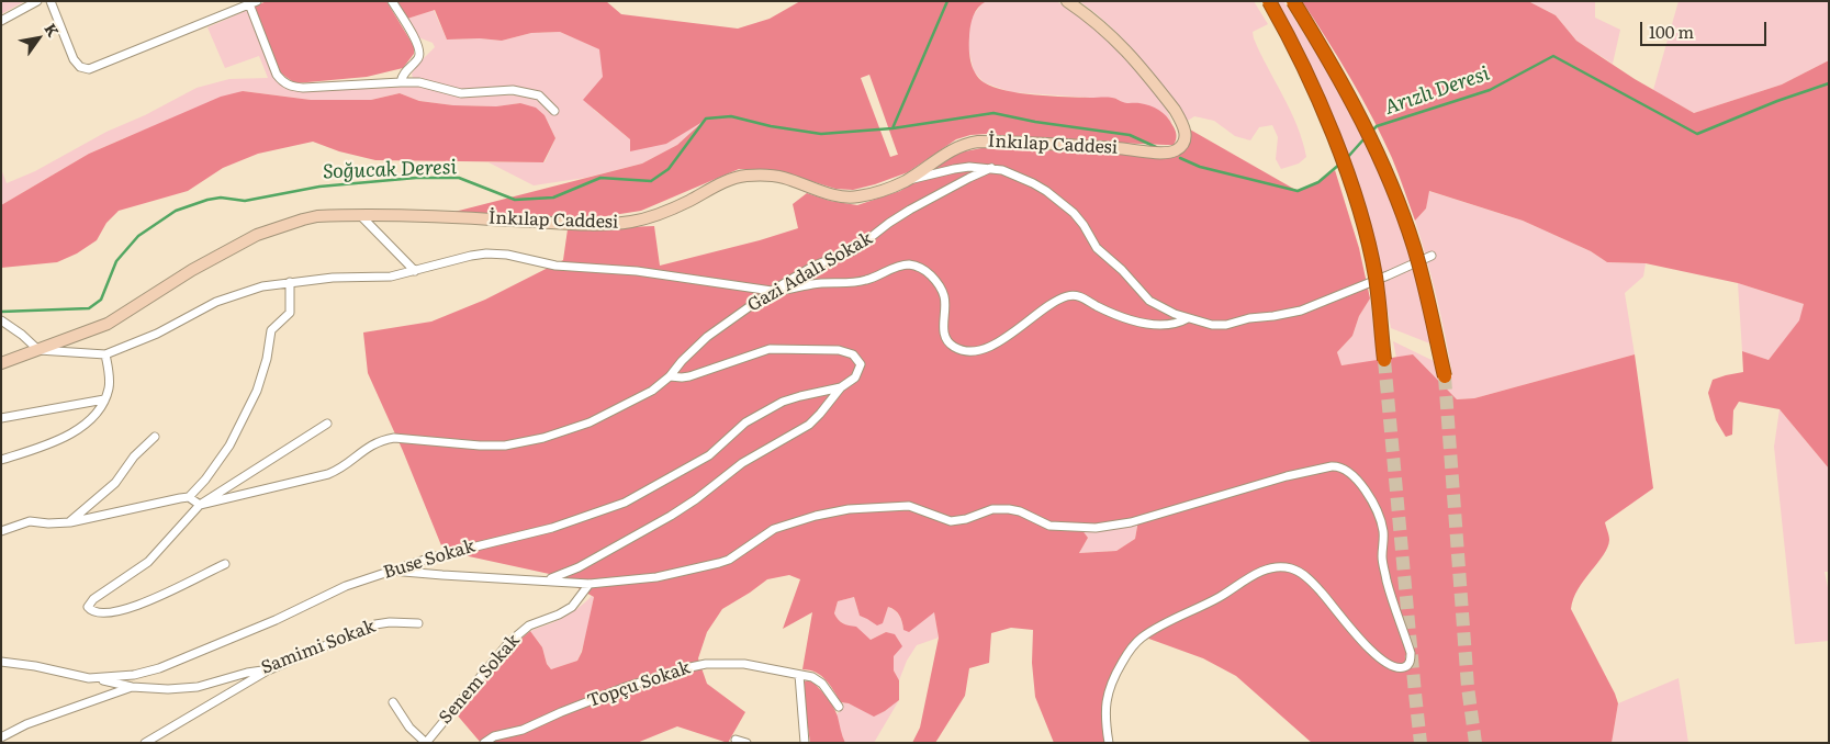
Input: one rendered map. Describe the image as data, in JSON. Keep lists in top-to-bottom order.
{
  "streets": {
    "street": [
      "İnkılap Caddesi",
      "Gazi Adalı Sokak",
      "Buse Sokak",
      "Samimi Sokak",
      "Senem Sokak",
      "Topçu Sokak"
    ]
  },
  "crossings": [
    ["Buse Sokak", "Samimi Sokak"]
  ],
  "water": ["Arızlı Deresi", "Soğucak Deresi"],
  "scale_bar": "100 m",
  "north": "top right"
}
